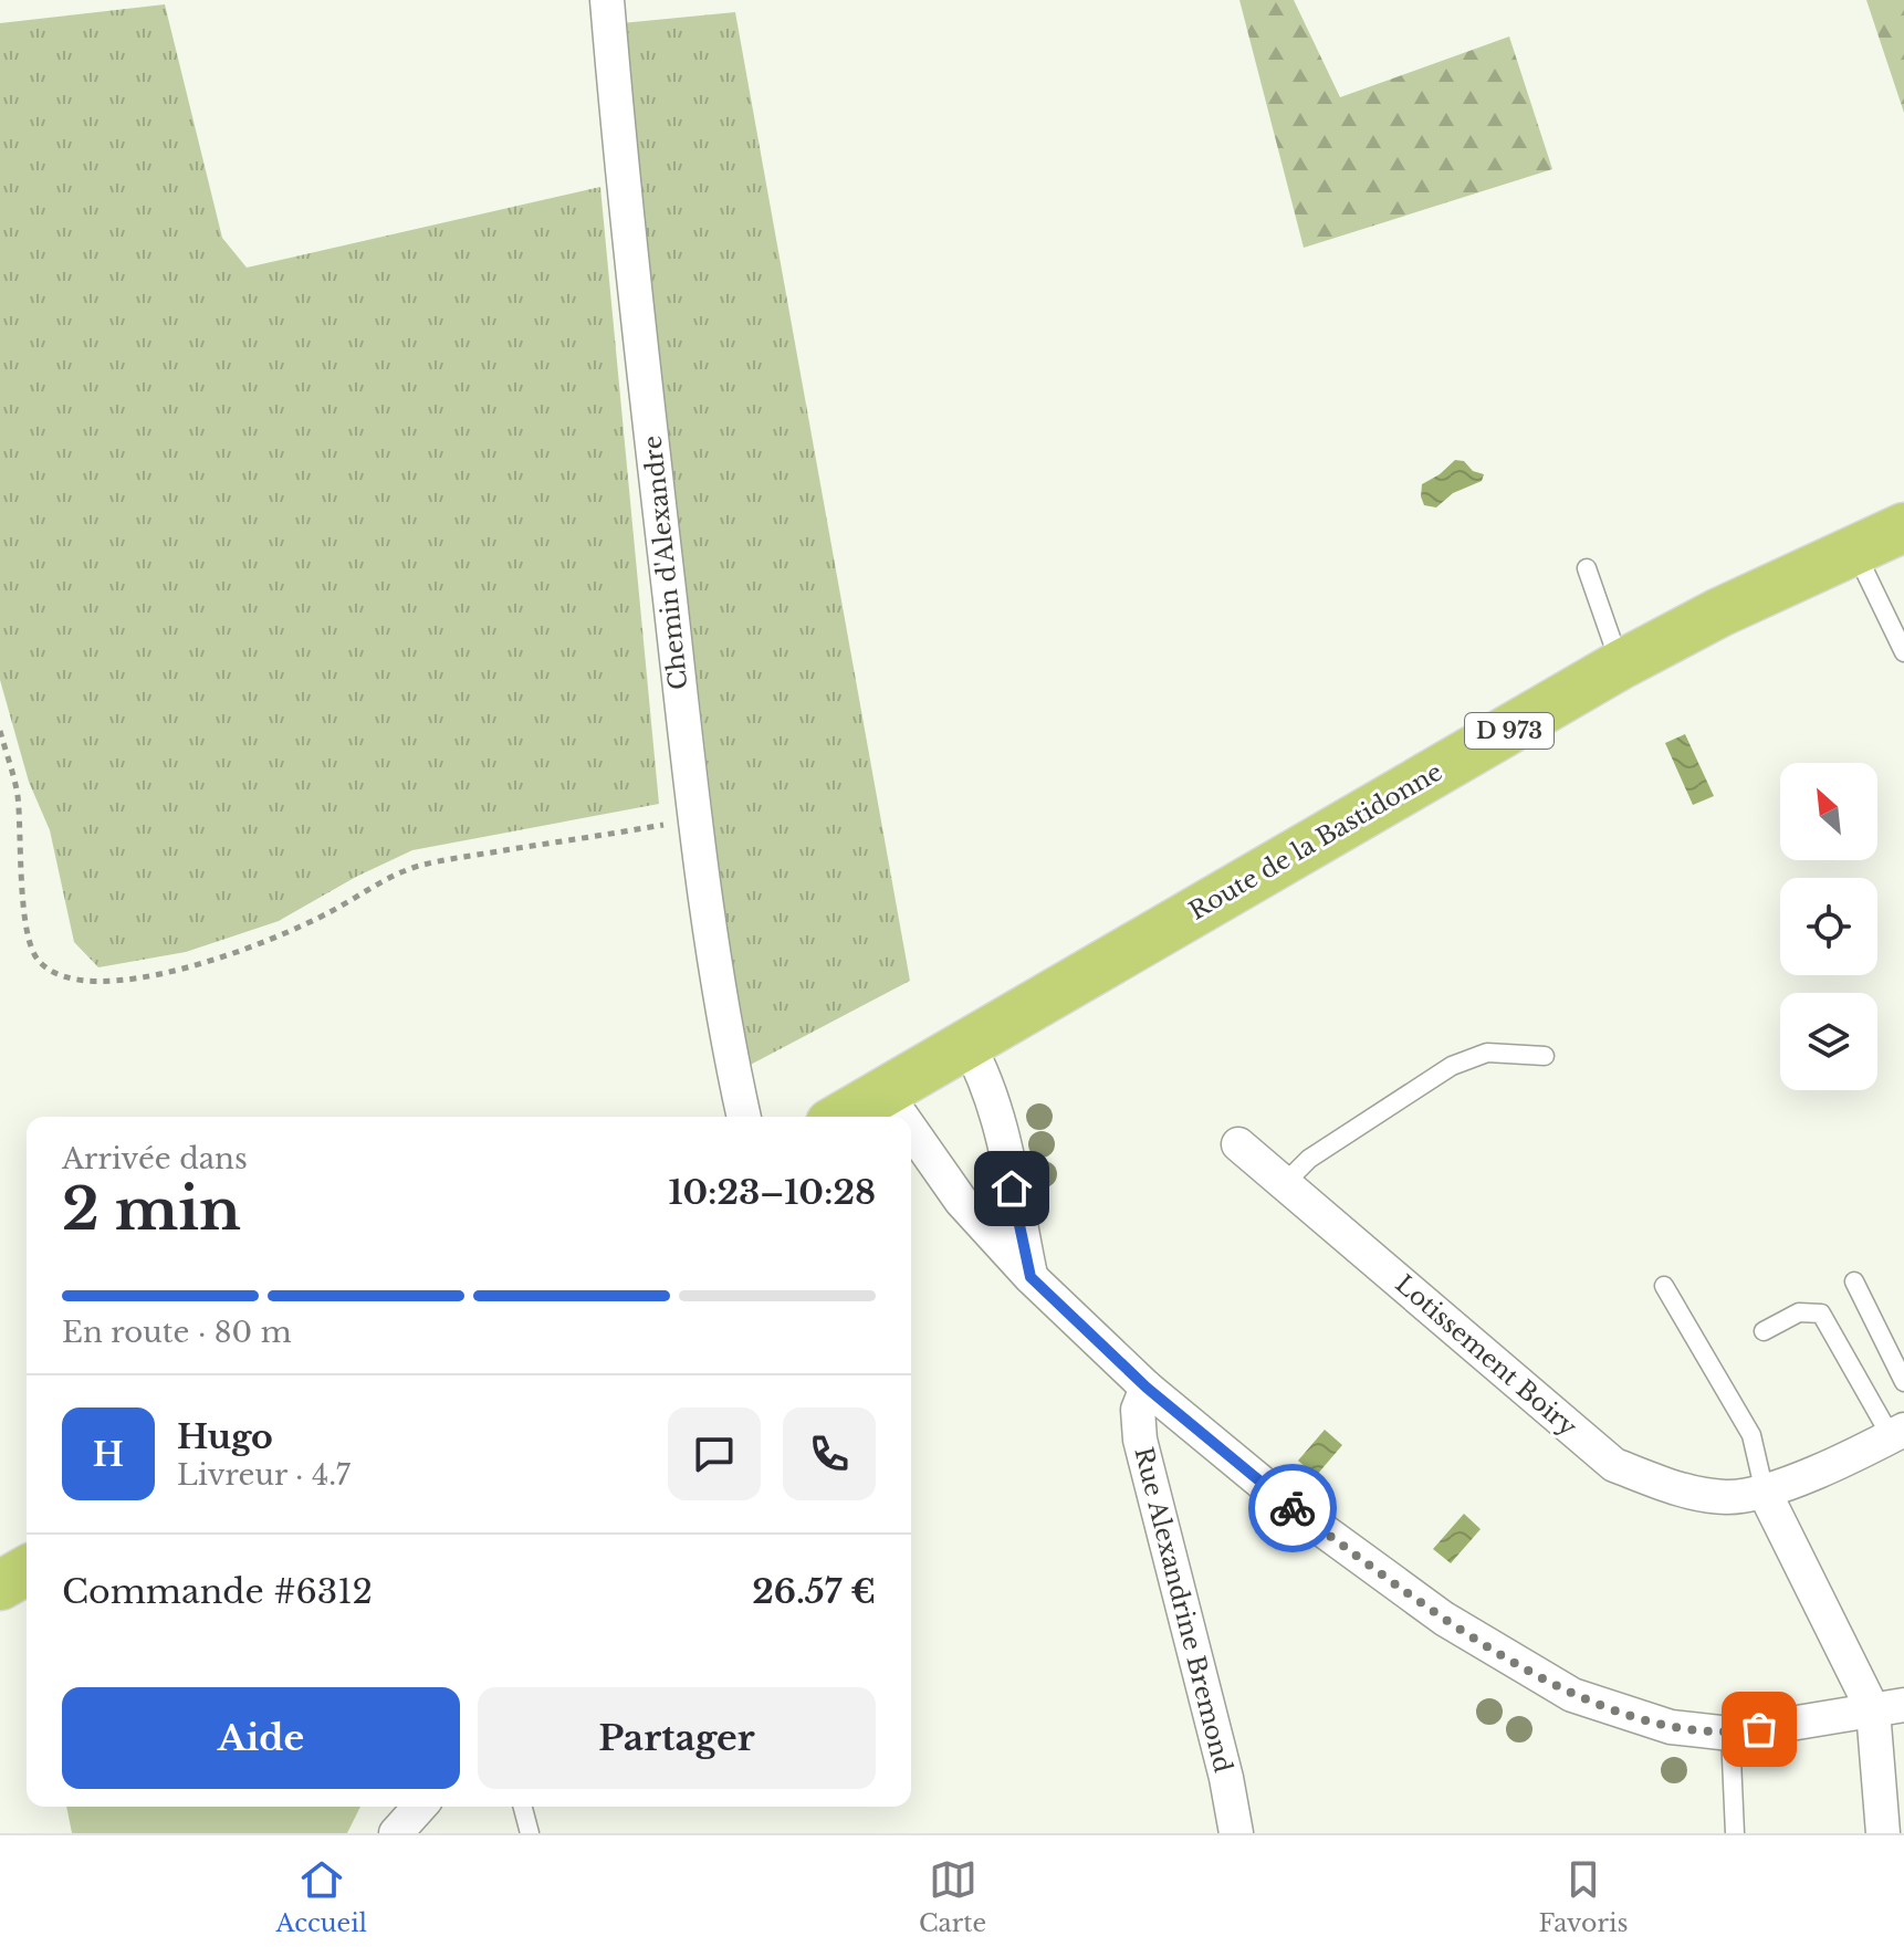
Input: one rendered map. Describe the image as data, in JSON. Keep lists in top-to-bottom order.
{
  "streets": {
    "main road": ["D 973", "Route de la Bastidonne"],
    "street": ["Chemin d'Alexandre", "Lotissement Boiry", "Rue Alexandrine Bremond"]
  },
  "north": "top left",
  "page": {
    "heading": ["2 min", "Arrivée dans", "10:23–10:28"],
    "panel": [
      "Hugo",
      "Livreur · 4.7",
      "Commande #6312",
      "26.57 €"
    ],
    "bar": "En route · 80 m",
    "round": "H",
    "buttons": ["Aide", "Partager"],
    "tabs": ["Accueil", "Carte", "Favoris"]
  }
}
